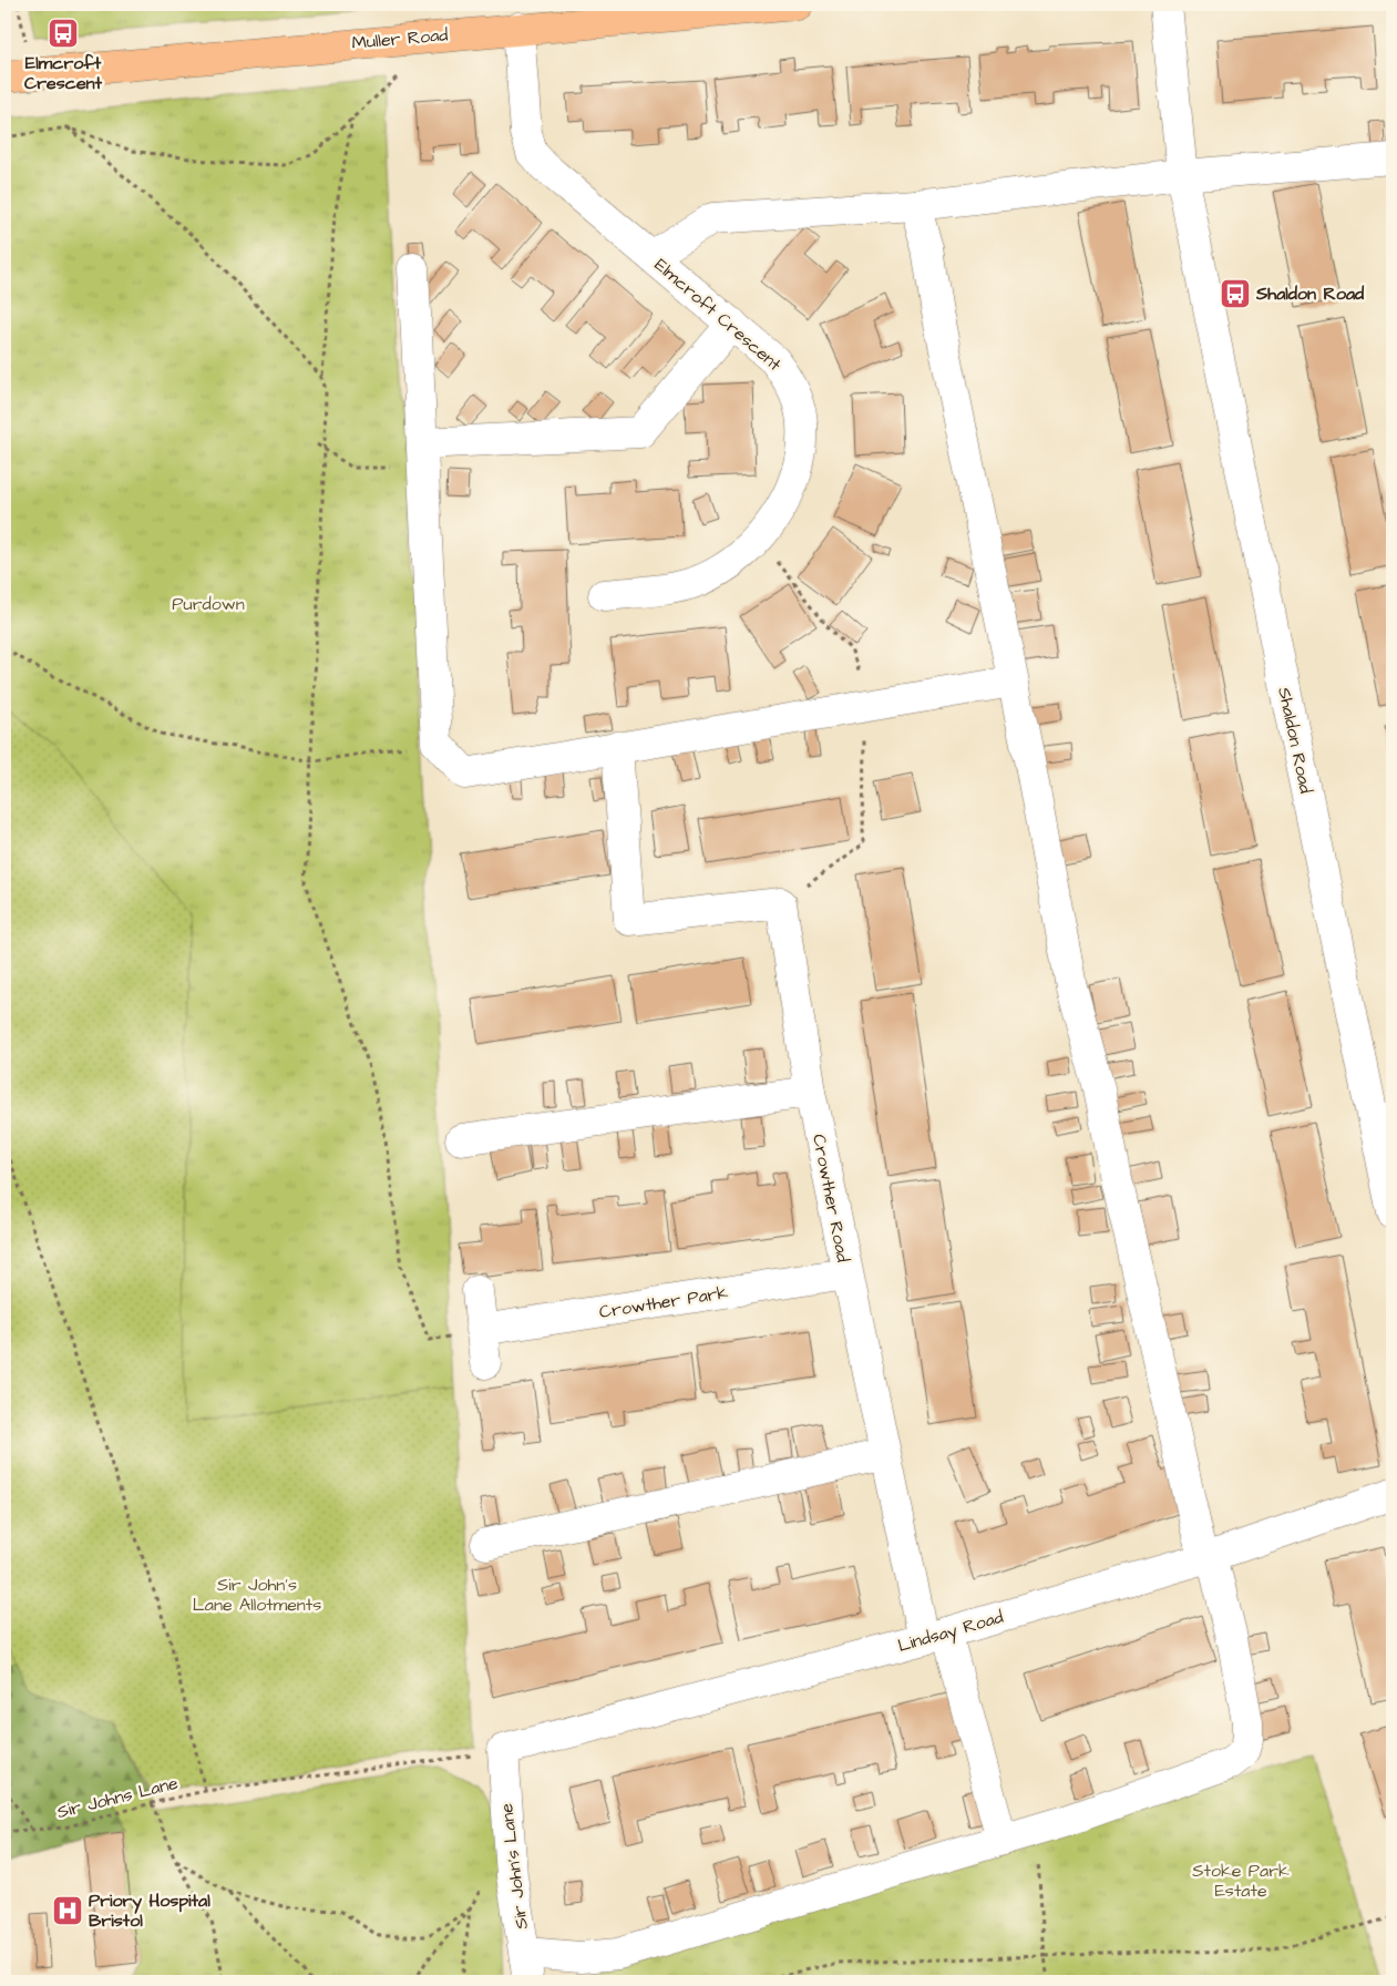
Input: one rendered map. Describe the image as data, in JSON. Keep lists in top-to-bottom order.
{
  "streets": {
    "main road": ["Muller Road"],
    "street": [
      "Elmcroft Crescent",
      "Shaldon Road",
      "Crowther Road",
      "Crowther Park",
      "Lindsay Road",
      "Sir John's Lane"
    ],
    "path": ["Sir Johns Lane"]
  },
  "crossings": [
    ["Muller Road", "Elmcroft Crescent"],
    ["Crowther Road", "Crowther Park"],
    ["Crowther Road", "Lindsay Road"],
    ["Lindsay Road", "Sir Johns Lane"],
    ["Lindsay Road", "Sir John's Lane"],
    ["Sir Johns Lane", "Sir John's Lane"]
  ],
  "parks": ["Purdown", "Sir John's Lane Allotments", "Stoke Park Estate"],
  "places": {
    "bus stop": ["Elmcroft Crescent", "Shaldon Road"],
    "hospital": ["Priory Hospital Bristol"]
  }
}
